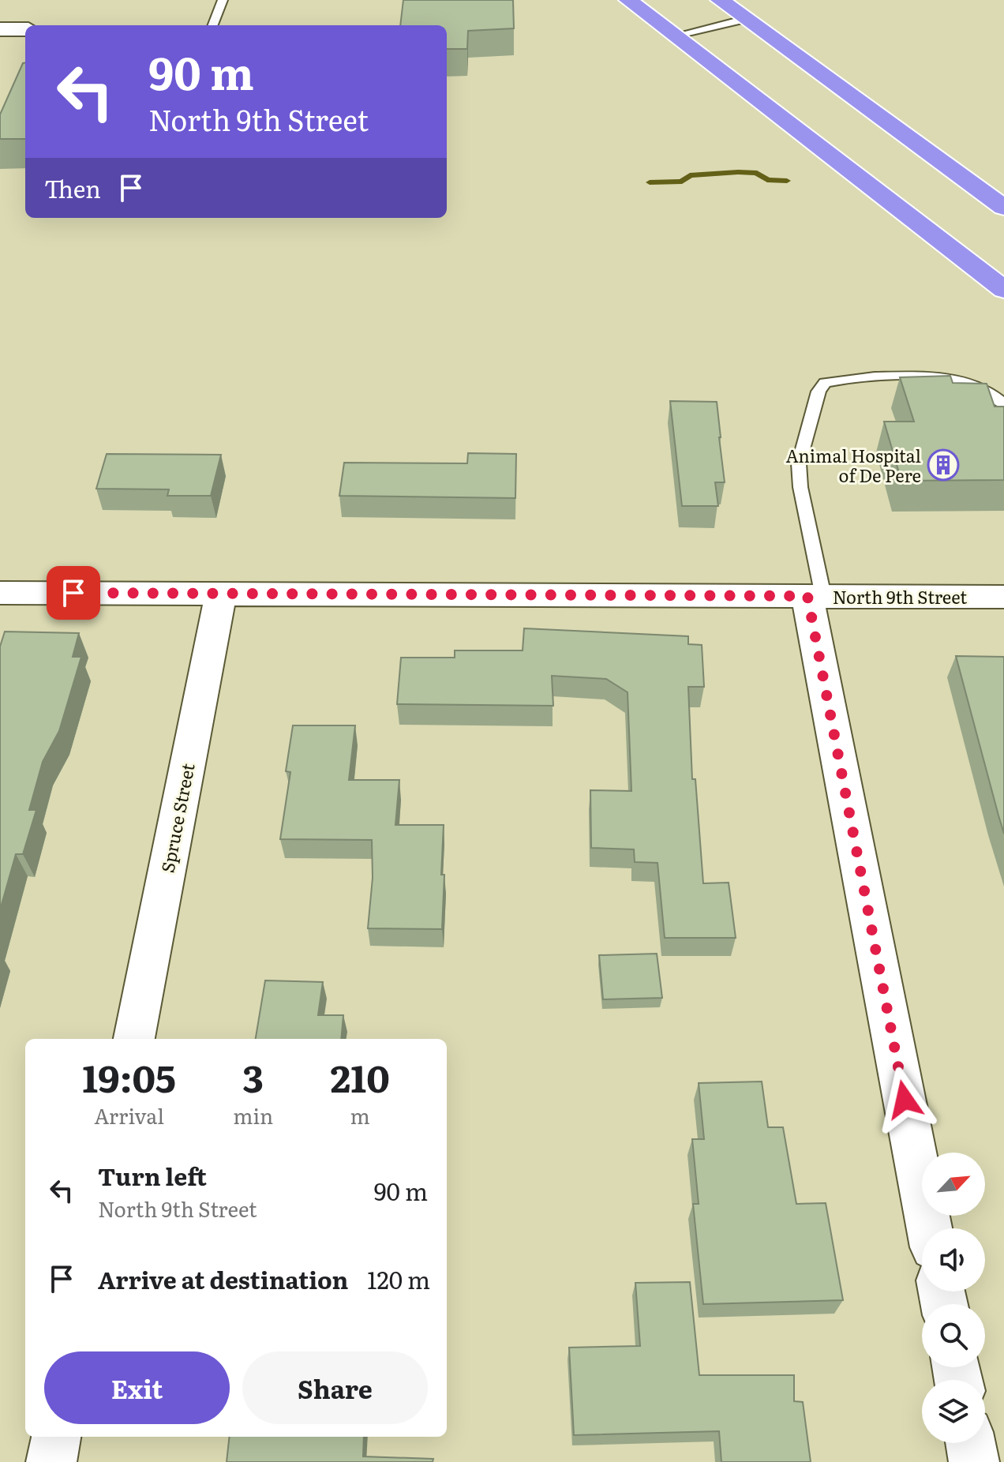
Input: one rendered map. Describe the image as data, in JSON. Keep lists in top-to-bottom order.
{
  "streets": {
    "street": ["North 9th Street", "Spruce Street"]
  },
  "crossings": [
    ["North 9th Street", "Spruce Street"]
  ],
  "places": {
    "building": ["Animal Hospital of De Pere"]
  },
  "north": "top right",
  "page": {
    "turn": ["90 m", "North 9th Street"],
    "then": "Then",
    "eta": [
      "19:05",
      "Arrival",
      "3",
      "min",
      "210",
      "m"
    ],
    "list": [
      {
        "name": "Turn left",
        "note": "North 9th Street",
        "value": "90 m"
      },
      {
        "name": "Arrive at destination",
        "value": "120 m"
      }
    ],
    "buttons": ["Exit", "Share"]
  }
}
